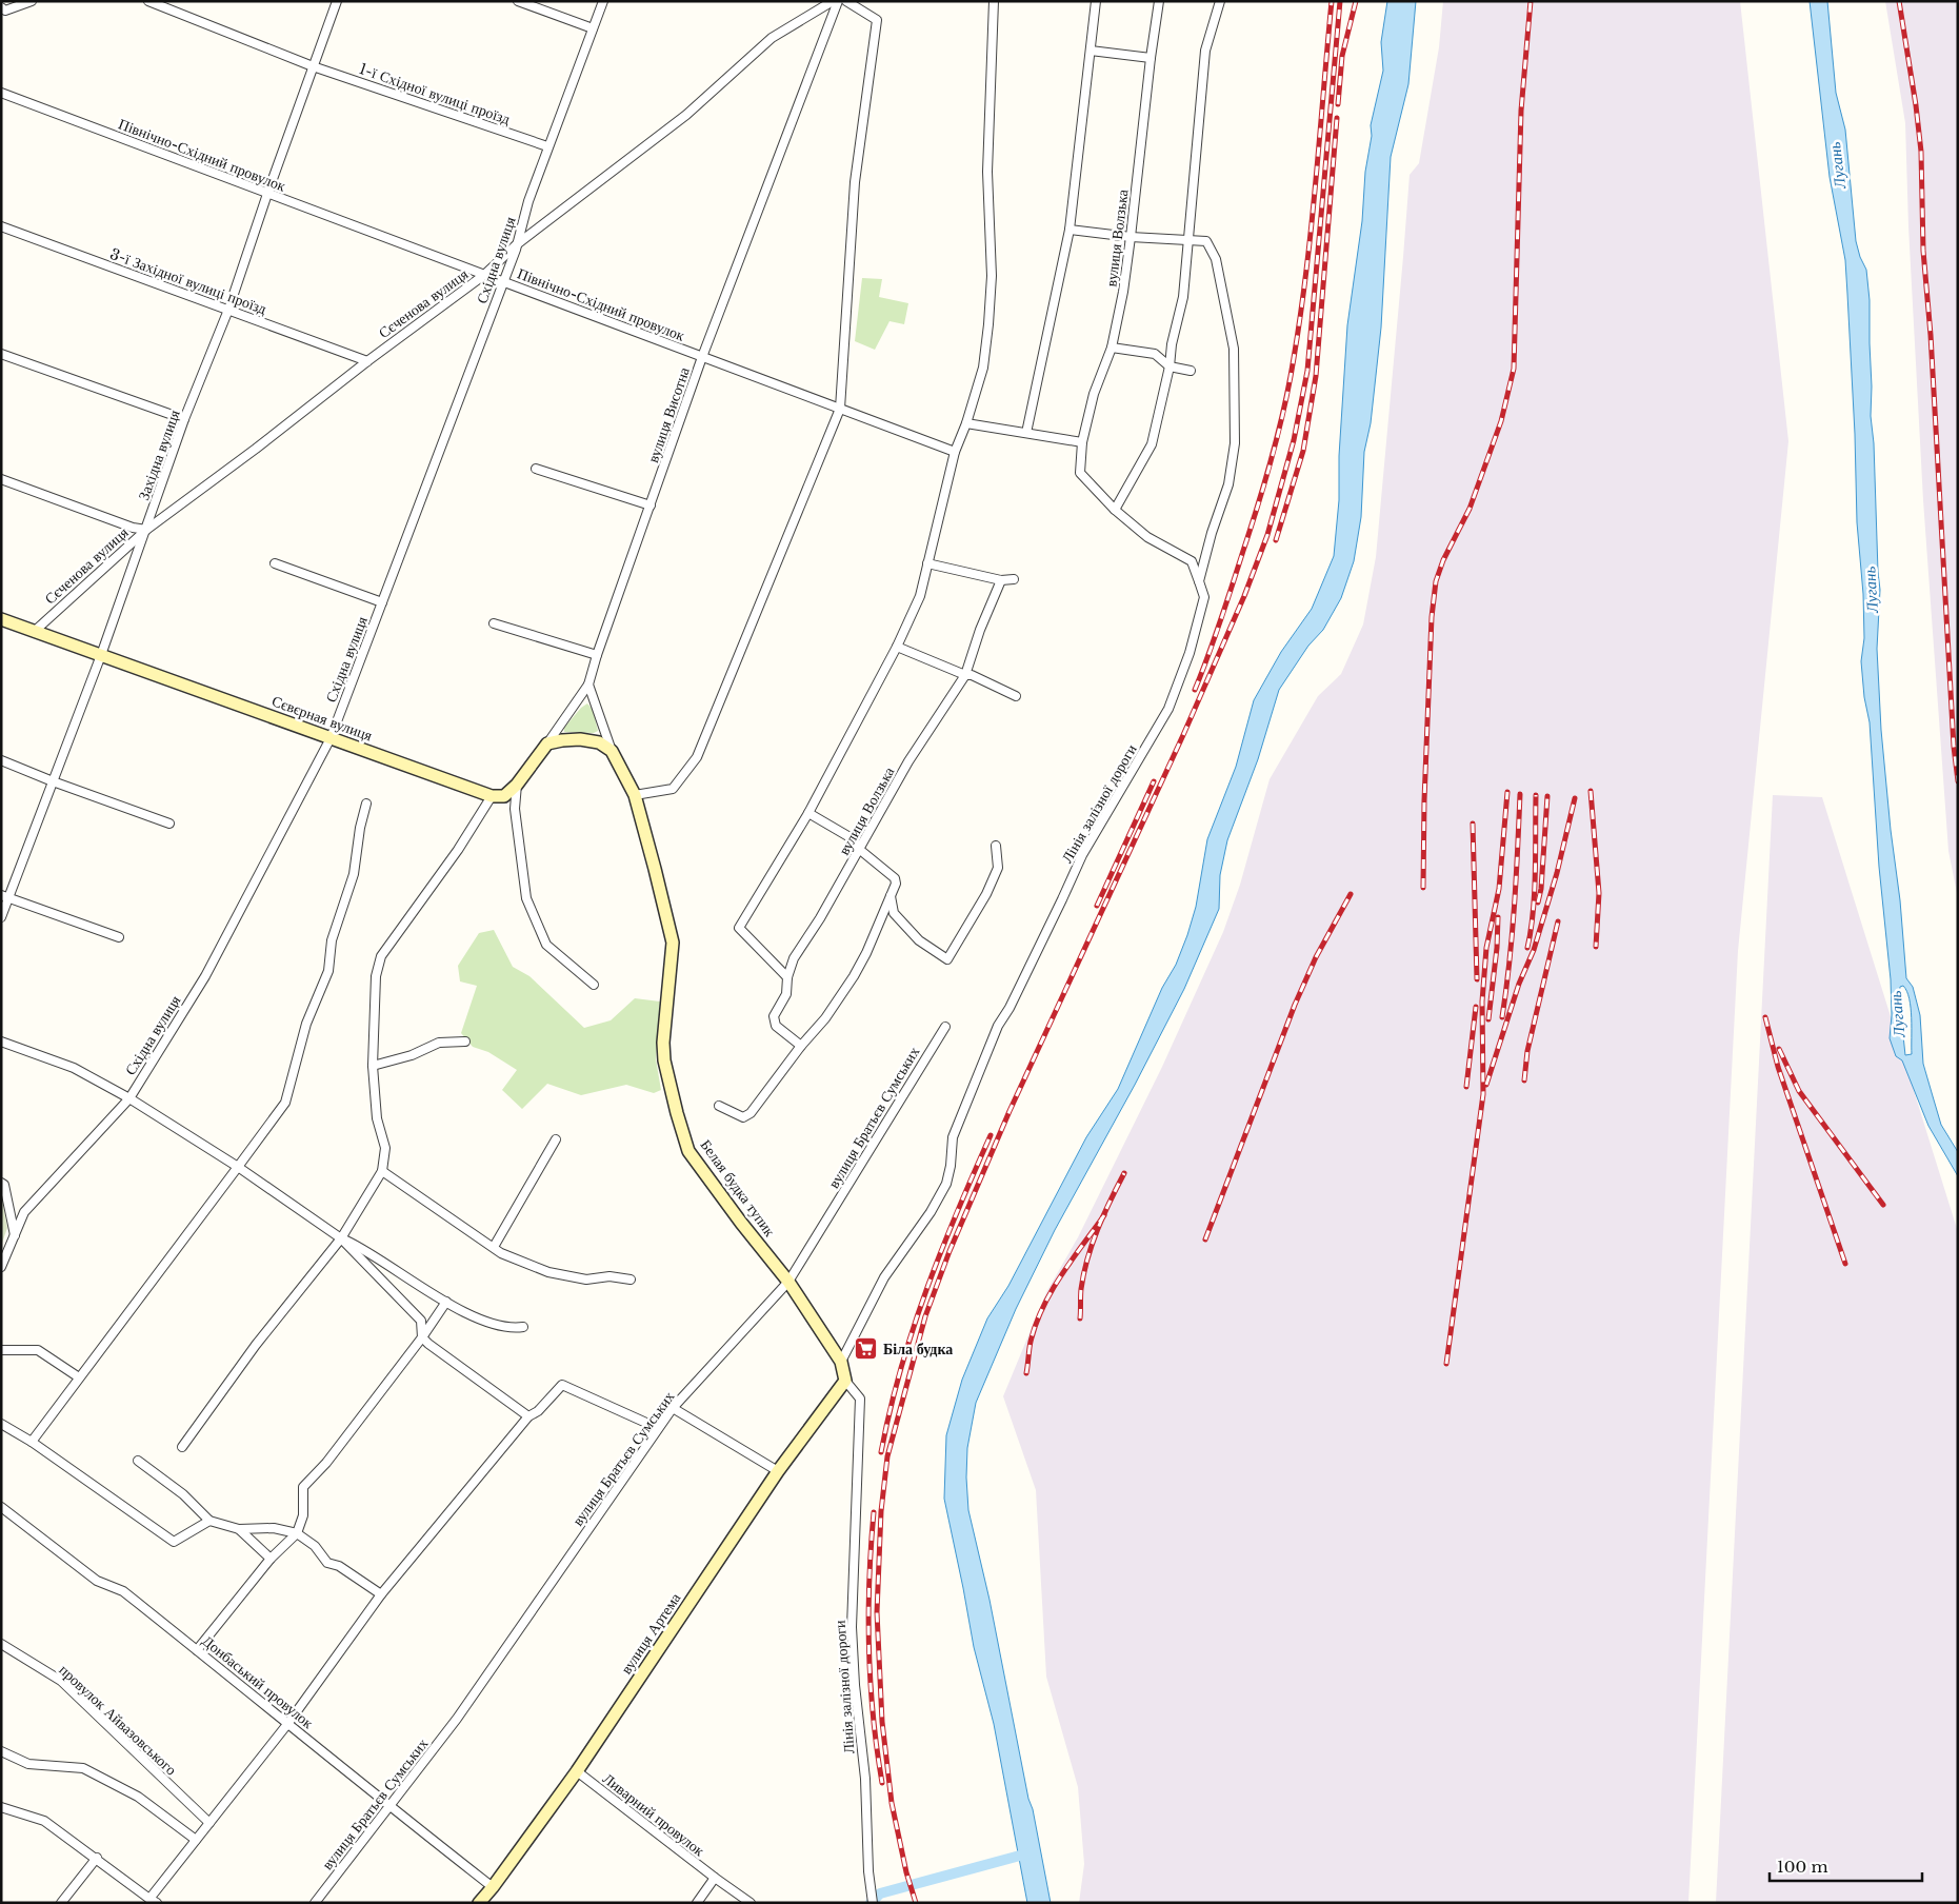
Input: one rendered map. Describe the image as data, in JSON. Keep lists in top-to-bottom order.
{
  "streets": {
    "street": [
      "1-ї Східної вулиці проїзд",
      "Північно-Східний провулок",
      "вулиця Волзька",
      "Східна вулиця",
      "3-ї Західної вулиці проїзд",
      "Сєченова вулиця",
      "вулиця Висотна",
      "Західна вулиця",
      "Сєвєрная вулиця",
      "Лінія залізної дороги",
      "вулиця Братьєв Сумських",
      "Белая будка тупик",
      "вулиця Артема",
      "Донбаський провулок",
      "провулок Айвазовського",
      "Ливарний провулок"
    ]
  },
  "crossings": [
    ["1-ї Східної вулиці проїзд", "Східна вулиця"],
    ["1-ї Східної вулиці проїзд", "Західна вулиця"],
    ["Північно-Східний провулок", "Східна вулиця"],
    ["Північно-Східний провулок", "Сєченова вулиця"],
    ["Північно-Східний провулок", "вулиця Висотна"],
    ["Північно-Східний провулок", "Західна вулиця"],
    ["Східна вулиця", "Сєченова вулиця"],
    ["Східна вулиця", "Сєвєрная вулиця"],
    ["3-ї Західної вулиці проїзд", "Сєченова вулиця"],
    ["3-ї Західної вулиці проїзд", "Західна вулиця"],
    ["Сєченова вулиця", "Західна вулиця"],
    ["Сєченова вулиця", "Сєвєрная вулиця"],
    ["Західна вулиця", "Сєвєрная вулиця"],
    ["Лінія залізної дороги", "Белая будка тупик"],
    ["Лінія залізної дороги", "вулиця Артема"],
    ["вулиця Братьєв Сумських", "Белая будка тупик"],
    ["вулиця Братьєв Сумських", "Донбаський провулок"],
    ["Белая будка тупик", "вулиця Артема"],
    ["вулиця Артема", "Донбаський провулок"],
    ["вулиця Артема", "Ливарний провулок"]
  ],
  "water": ["Лугань"],
  "places": {
    "supermarket": ["Біла будка"]
  },
  "scale_bar": "100 m"
}
